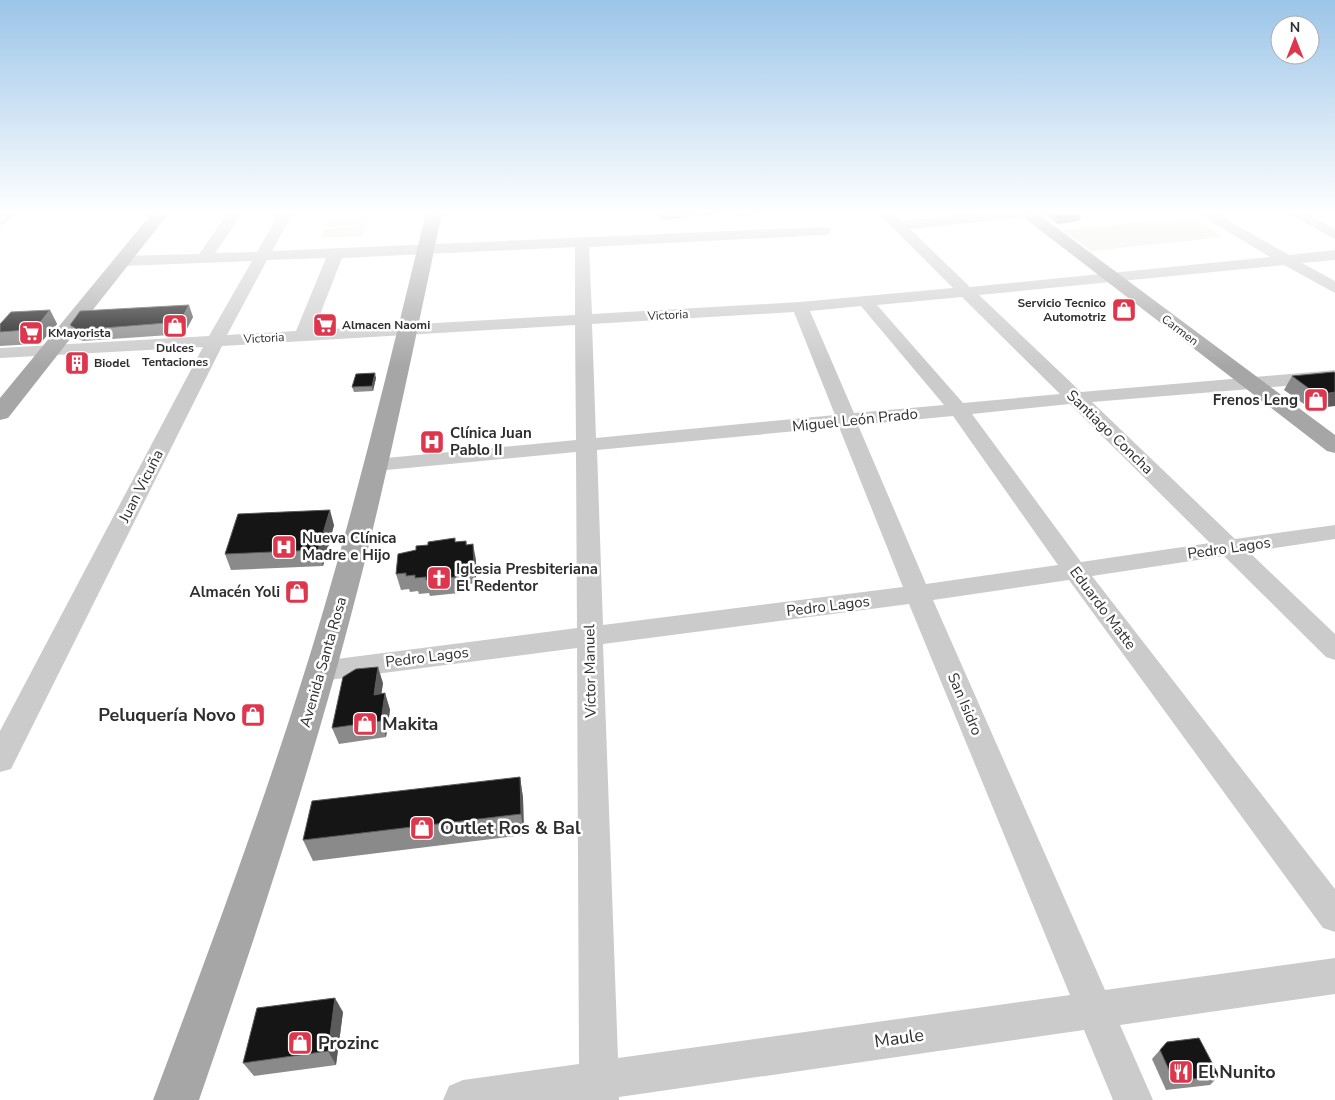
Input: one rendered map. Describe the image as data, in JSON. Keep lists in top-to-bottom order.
{
  "streets": {
    "main road": ["Carmen", "Avenida Santa Rosa"],
    "street": [
      "Victoria",
      "Miguel León Prado",
      "Santiago Concha",
      "Juan Vicuña",
      "Pedro Lagos",
      "Eduardo Matte",
      "Víctor Manuel",
      "San Isidro",
      "Maule"
    ]
  },
  "crossings": [
    ["Victoria", "Carmen"],
    ["Victoria", "Santiago Concha"],
    ["Victoria", "Juan Vicuña"],
    ["Victoria", "Eduardo Matte"],
    ["Victoria", "Avenida Santa Rosa"],
    ["Victoria", "Víctor Manuel"],
    ["Victoria", "San Isidro"],
    ["Carmen", "Miguel León Prado"],
    ["Miguel León Prado", "Santiago Concha"],
    ["Miguel León Prado", "Eduardo Matte"],
    ["Miguel León Prado", "Avenida Santa Rosa"],
    ["Miguel León Prado", "Víctor Manuel"],
    ["Miguel León Prado", "San Isidro"],
    ["Santiago Concha", "Pedro Lagos"],
    ["Pedro Lagos", "Eduardo Matte"],
    ["Pedro Lagos", "Avenida Santa Rosa"],
    ["Pedro Lagos", "Víctor Manuel"],
    ["Pedro Lagos", "San Isidro"],
    ["Víctor Manuel", "Maule"],
    ["San Isidro", "Maule"]
  ],
  "places": {
    "shop": [
      "Servicio Tecnico Automotriz",
      "Dulces Tentaciones",
      "Frenos Leng",
      "Almacén Yoli",
      "Peluquería Novo",
      "Makita",
      "Outlet Ros & Bal",
      "Prozinc"
    ],
    "supermarket": ["Almacen Naomi", "KMayorista"],
    "building": ["Biodel"],
    "hospital": ["Clínica Juan Pablo II", "Nueva Clínica Madre e Hijo"],
    "church": ["Iglesia Presbiteriana El Redentor"],
    "restaurant": ["El Nunito"]
  },
  "north": "top"
}
